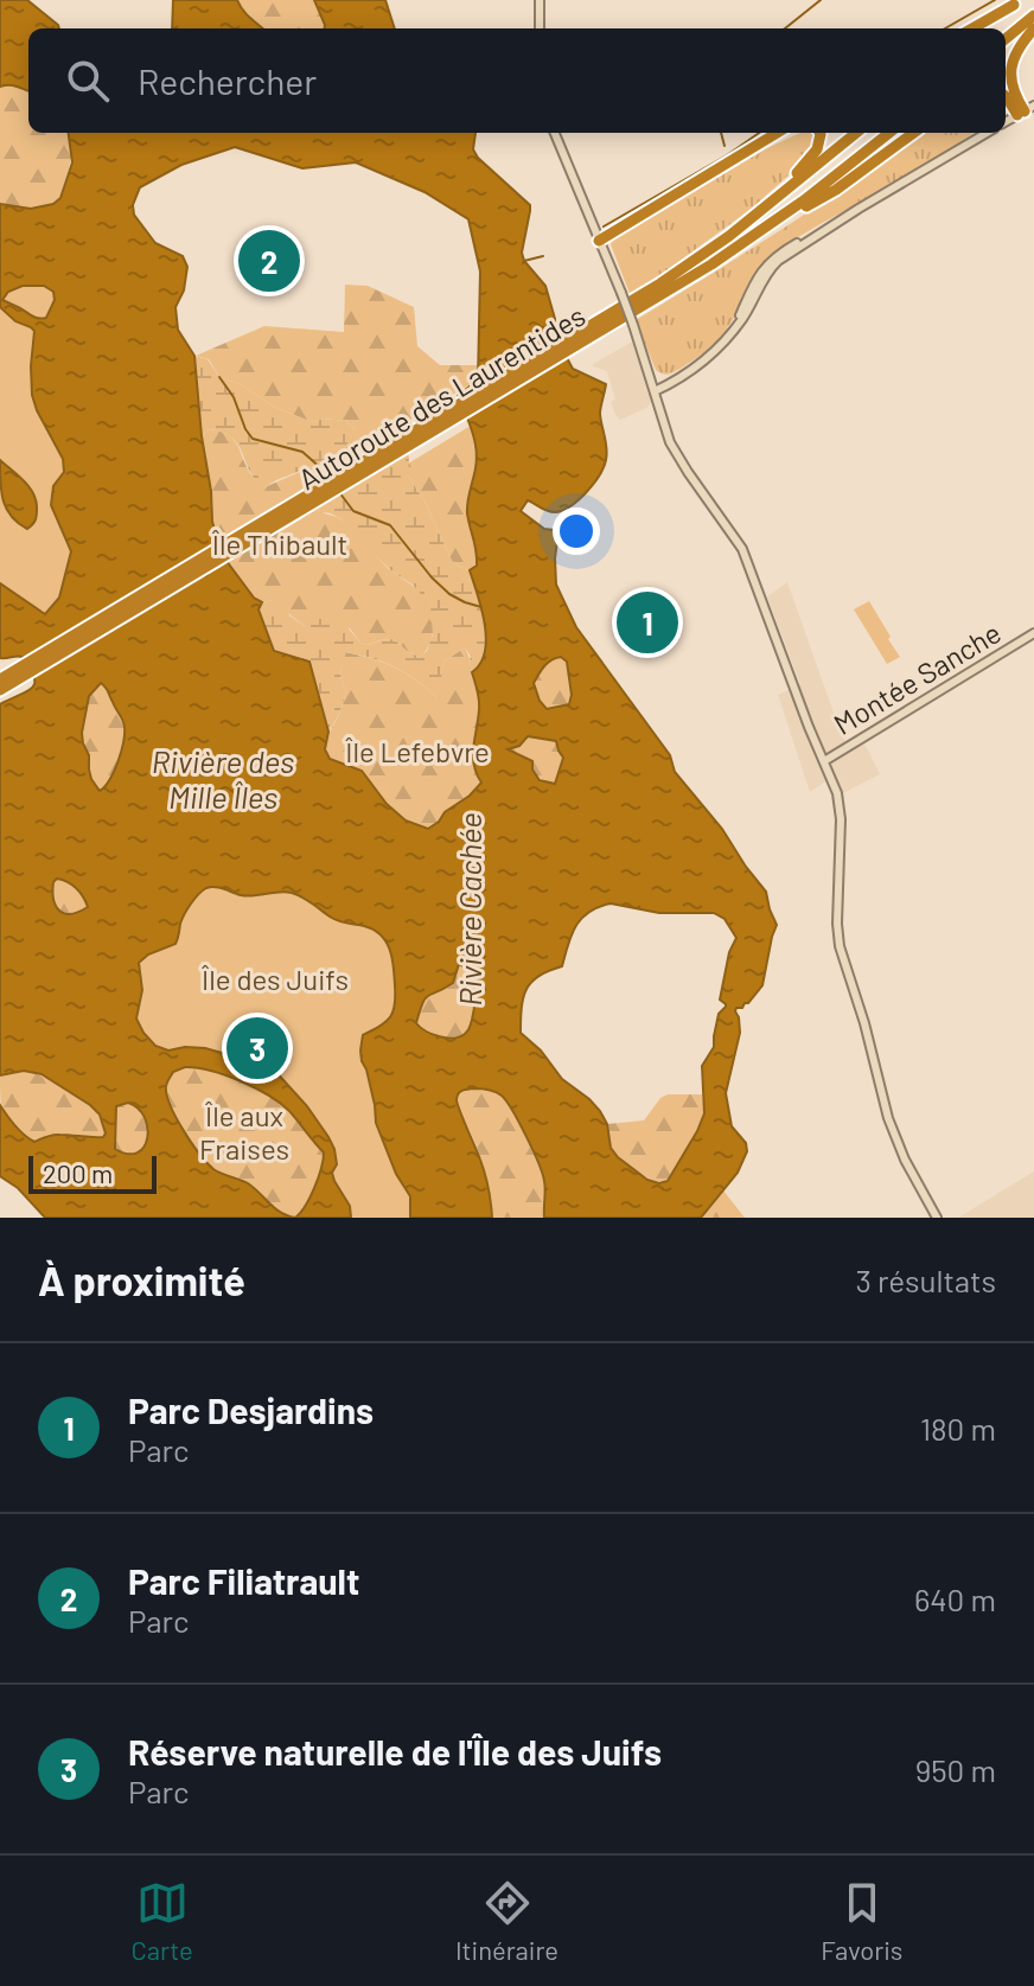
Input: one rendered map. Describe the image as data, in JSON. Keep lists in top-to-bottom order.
{
  "streets": {
    "highway": ["Autoroute des Laurentides"],
    "main road": ["Montée Sanche"]
  },
  "water": ["Rivière des Mille Îles", "Rivière Cachée"],
  "parks": [
    "Île Thibault",
    "Île Lefebvre",
    "Île des Juifs",
    "Île aux Fraises"
  ],
  "scale_bar": "200 m",
  "page": {
    "search": "Rechercher",
    "pins": ["2", "1", "3"],
    "scale": "200 m",
    "heading": ["À proximité", "3 résultats"],
    "list": [
      {
        "mark": "1",
        "name": "Parc Desjardins",
        "note": "Parc",
        "value": "180 m"
      },
      {
        "mark": "2",
        "name": "Parc Filiatrault",
        "note": "Parc",
        "value": "640 m"
      },
      {
        "mark": "3",
        "name": "Réserve naturelle de l'Île des Juifs",
        "note": "Parc",
        "value": "950 m"
      }
    ],
    "nav": ["Carte", "Itinéraire", "Favoris"]
  }
}
